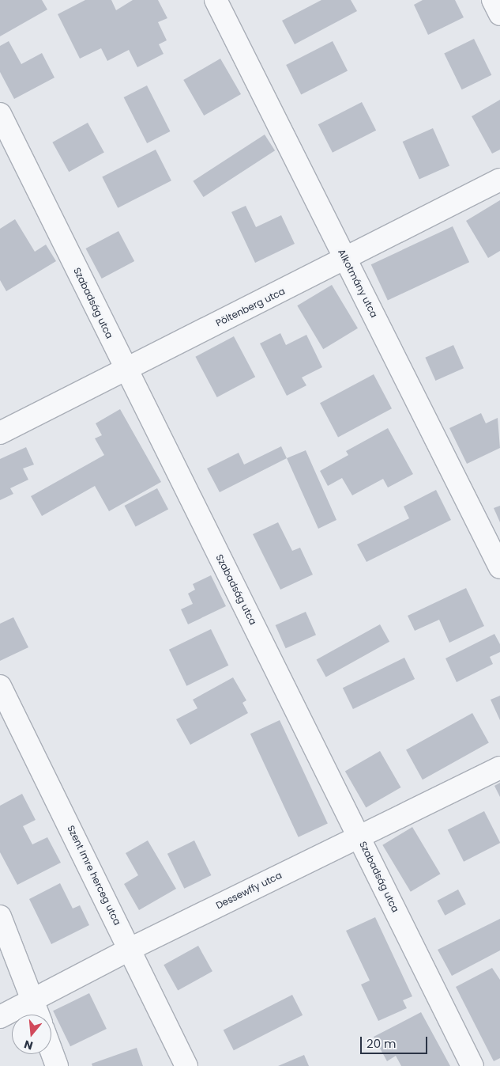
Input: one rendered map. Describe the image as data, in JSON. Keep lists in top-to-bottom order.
{
  "streets": {
    "street": [
      "Alkotmány utca",
      "Szabadság utca",
      "Pöltenberg utca",
      "Szent Imre herceg utca",
      "Dessewffy utca"
    ]
  },
  "crossings": [
    ["Alkotmány utca", "Pöltenberg utca"],
    ["Szabadság utca", "Pöltenberg utca"],
    ["Szabadság utca", "Dessewffy utca"],
    ["Szent Imre herceg utca", "Dessewffy utca"]
  ],
  "scale_bar": "20 m",
  "north": "bottom"
}
